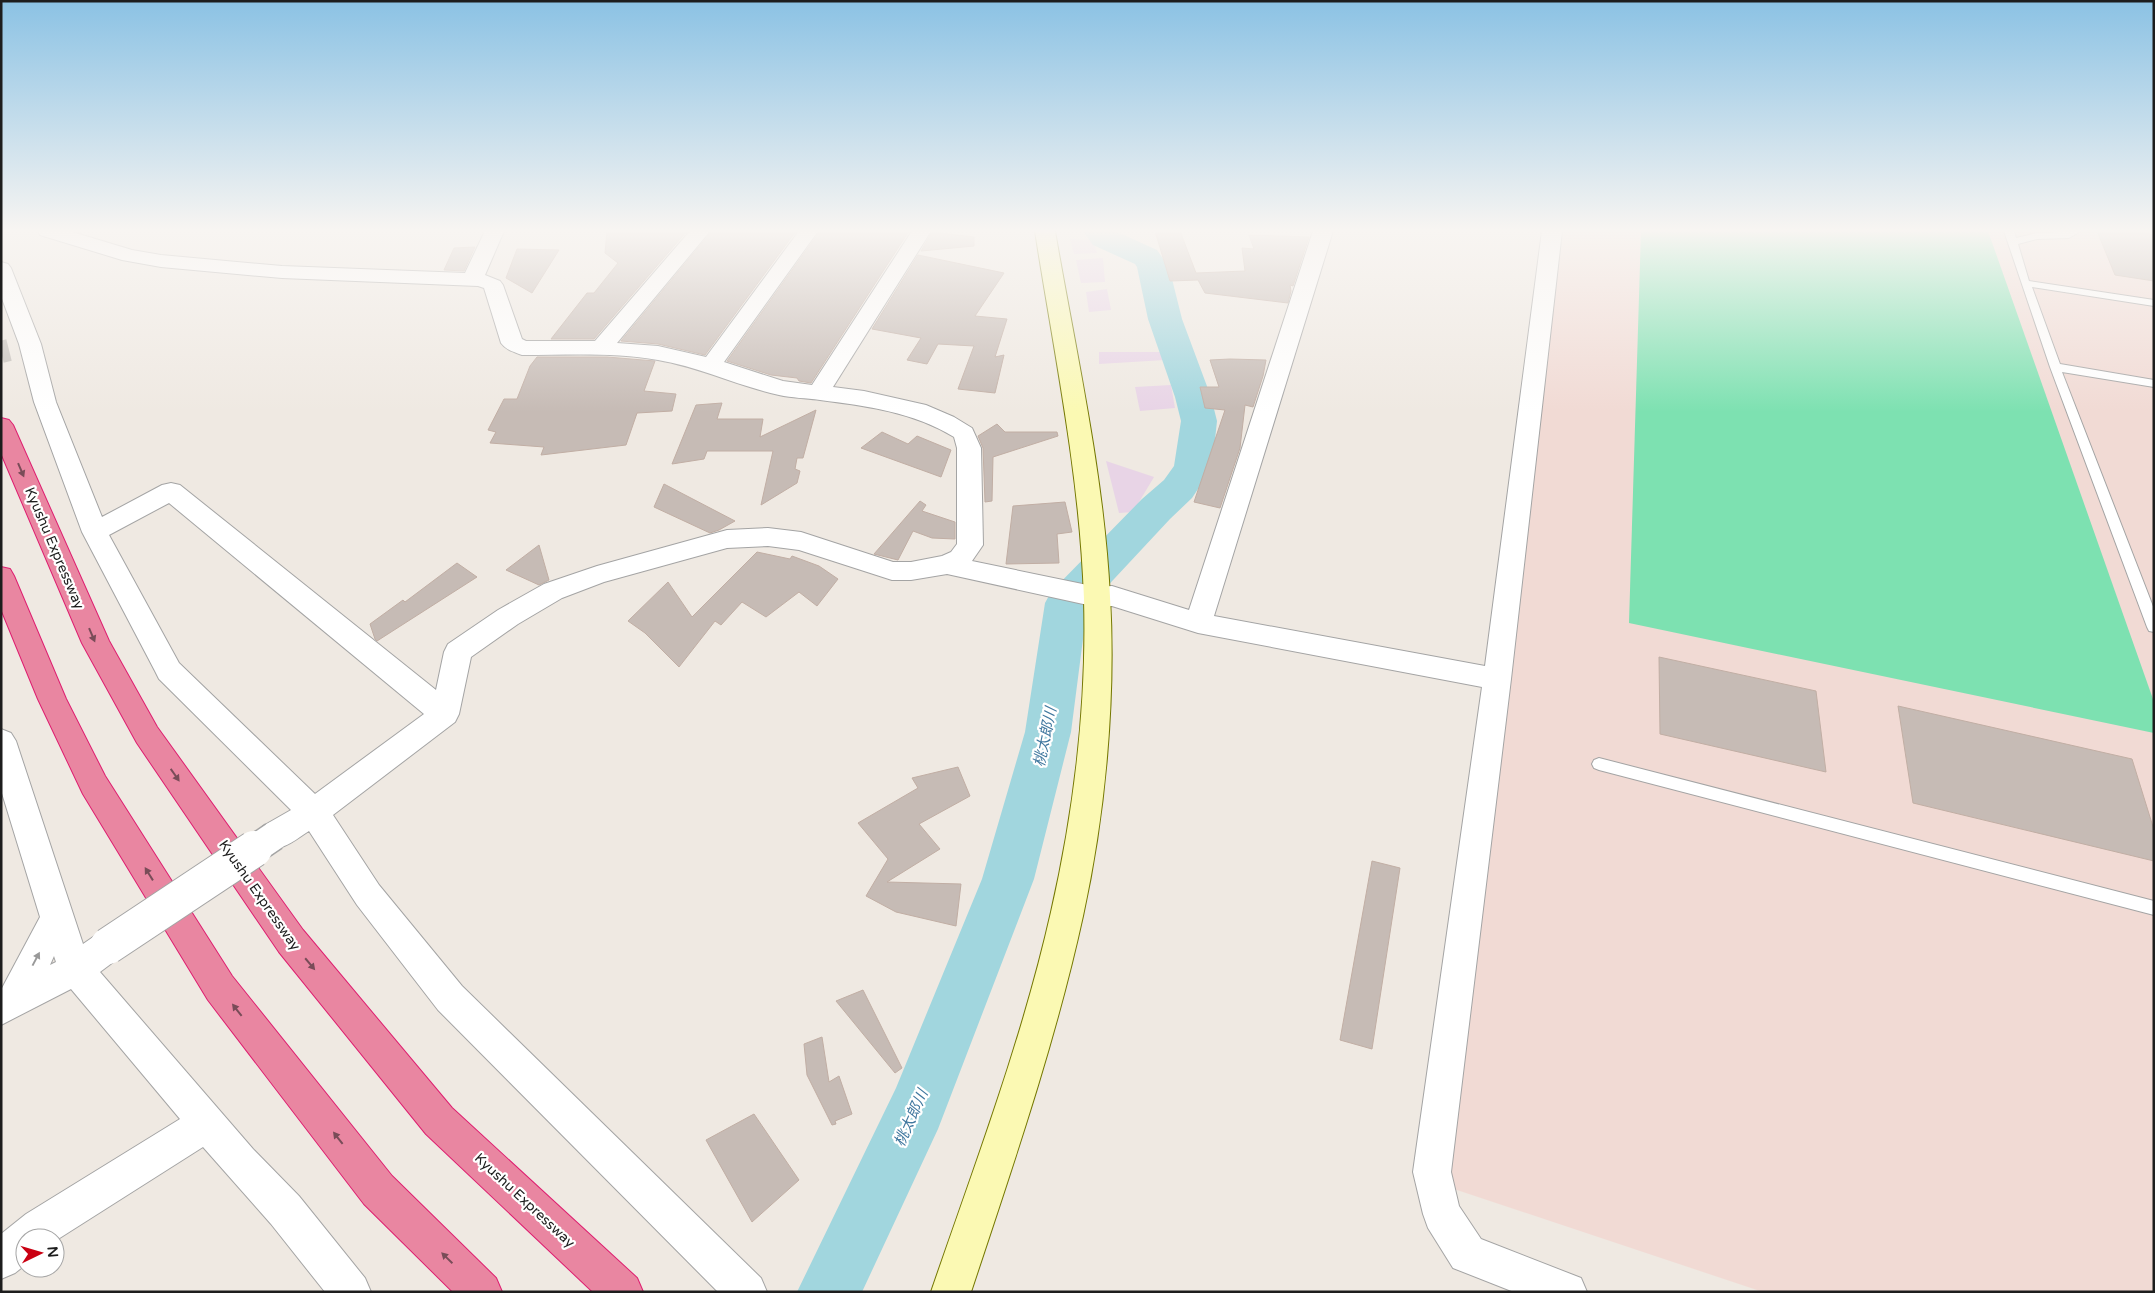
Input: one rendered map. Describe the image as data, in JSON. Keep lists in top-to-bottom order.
{
  "streets": {
    "highway": ["Kyushu Expressway"]
  },
  "water": ["桃太郎川"],
  "north": "right"
}
